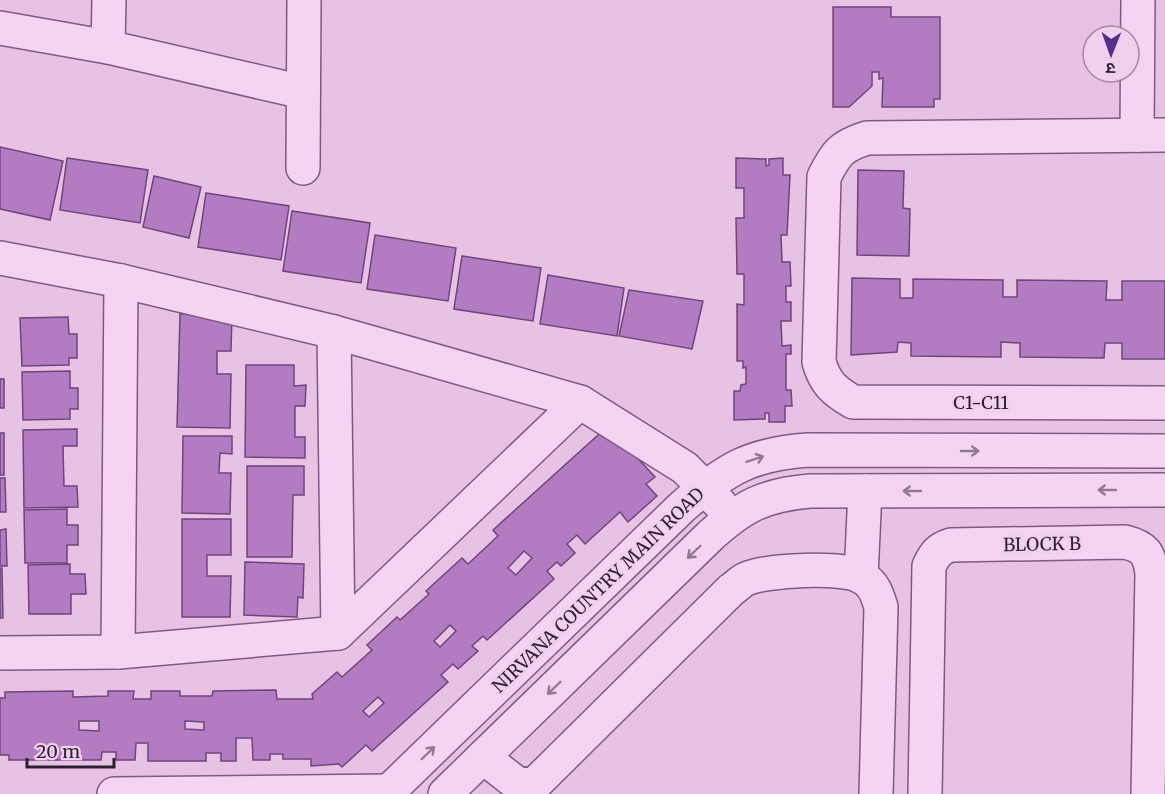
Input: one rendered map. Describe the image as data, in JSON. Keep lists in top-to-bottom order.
{
  "streets": {
    "street": ["C1-C11", "BLOCK B", "NIRVANA COUNTRY MAIN ROAD"]
  },
  "scale_bar": "20 m",
  "north": "bottom"
}
